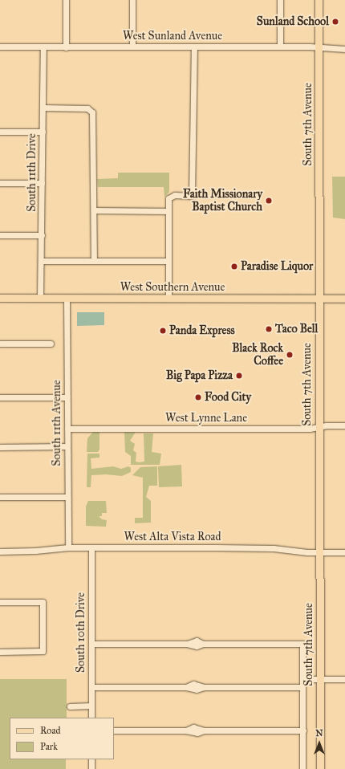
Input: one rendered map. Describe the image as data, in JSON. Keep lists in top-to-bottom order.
{
  "streets": {
    "main road": ["South 7th Avenue", "West Southern Avenue"],
    "street": [
      "West Sunland Avenue",
      "South 11th Drive",
      "West Lynne Lane",
      "South 11th Avenue",
      "West Alta Vista Road",
      "South 10th Drive"
    ]
  },
  "crossings": [
    ["West Sunland Avenue", "South 7th Avenue"],
    ["West Sunland Avenue", "South 11th Drive"],
    ["South 7th Avenue", "West Southern Avenue"],
    ["South 7th Avenue", "West Lynne Lane"],
    ["South 7th Avenue", "West Alta Vista Road"],
    ["South 11th Drive", "West Southern Avenue"],
    ["West Southern Avenue", "South 11th Avenue"],
    ["West Lynne Lane", "South 11th Avenue"],
    ["South 11th Avenue", "West Alta Vista Road"],
    ["West Alta Vista Road", "South 10th Drive"]
  ],
  "places": [
    "Sunland School",
    "Faith Missionary Baptist Church",
    "Paradise Liquor",
    "Taco Bell",
    "Panda Express",
    "Black Rock Coffee",
    "Big Papa Pizza",
    "Food City"
  ],
  "legend": ["Road", "Park"],
  "north": "top"
}
